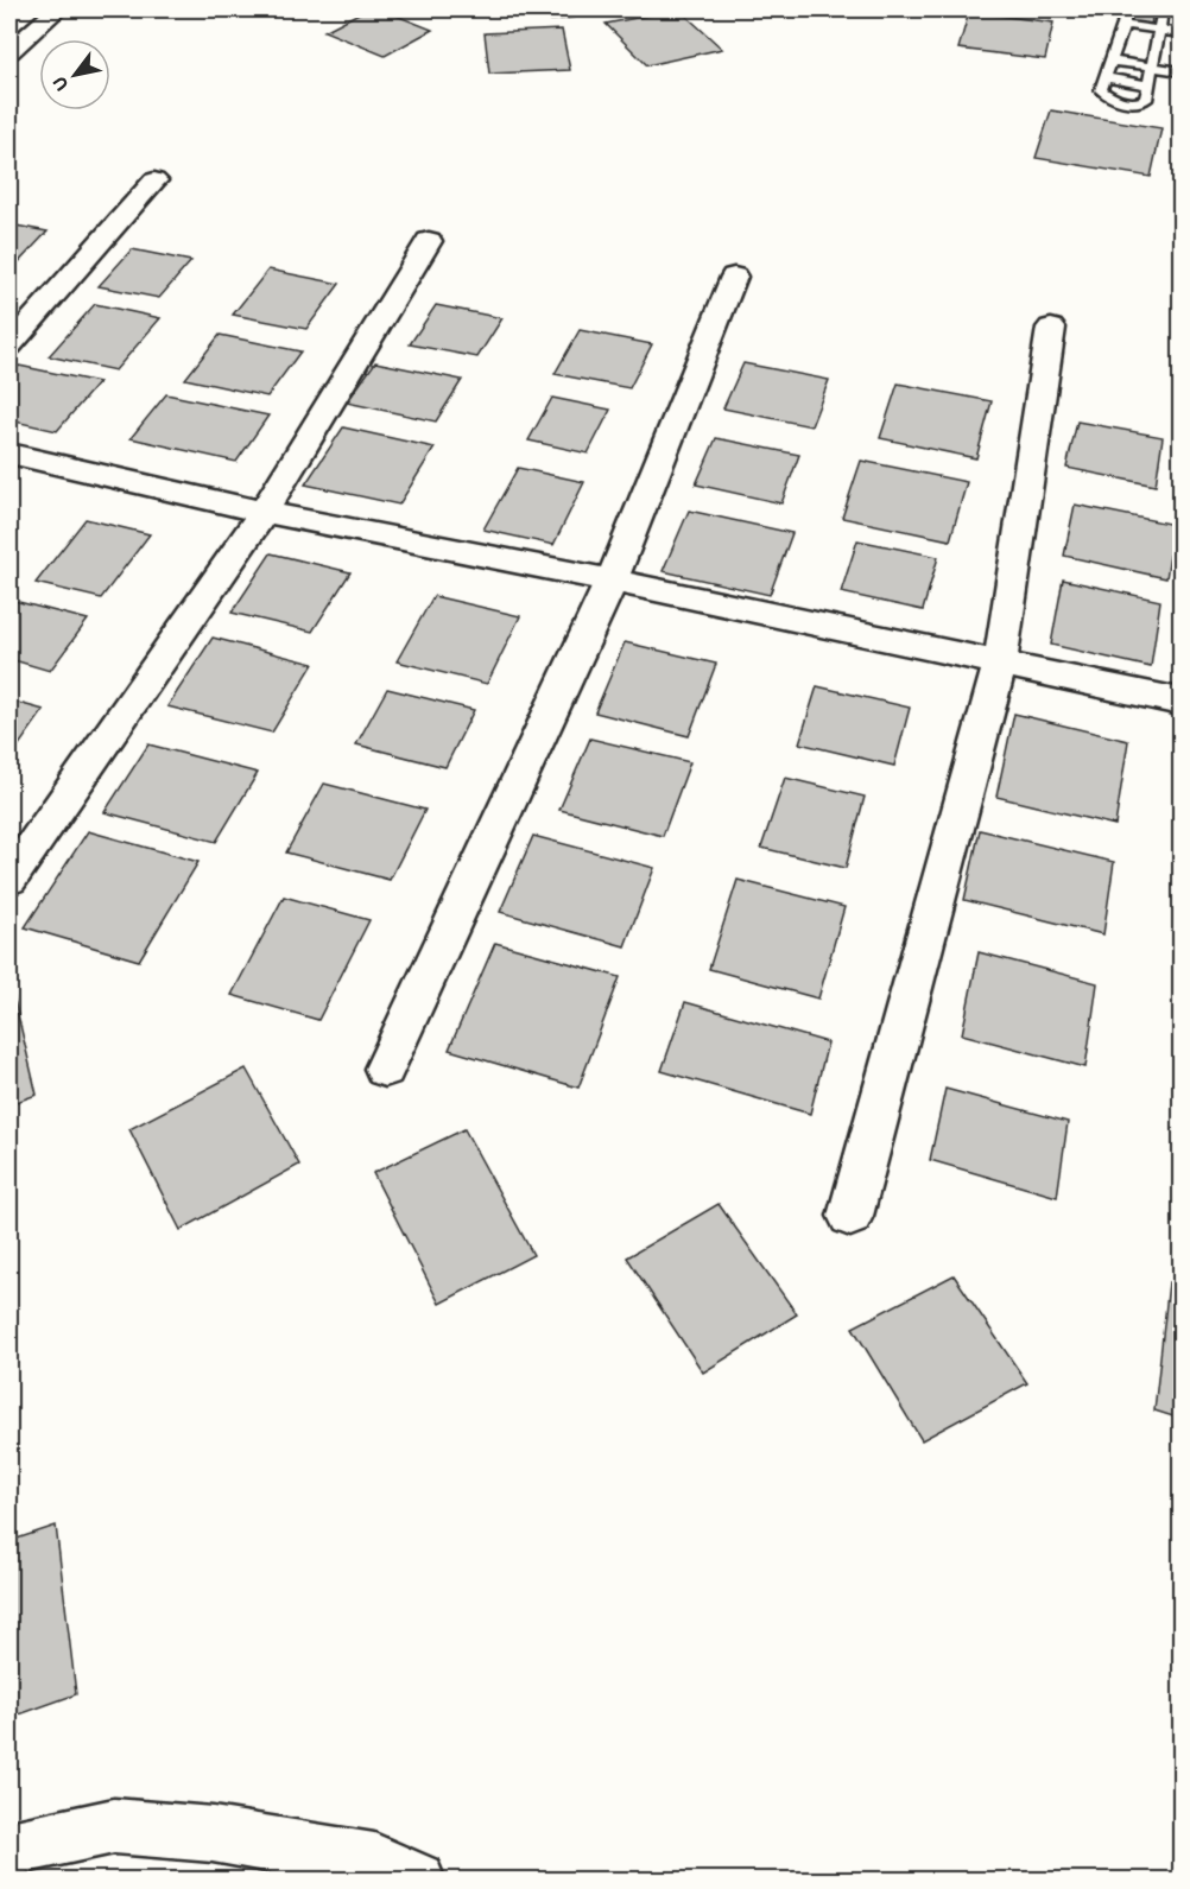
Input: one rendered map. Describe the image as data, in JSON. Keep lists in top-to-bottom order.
{
  "north": "bottom left"
}
